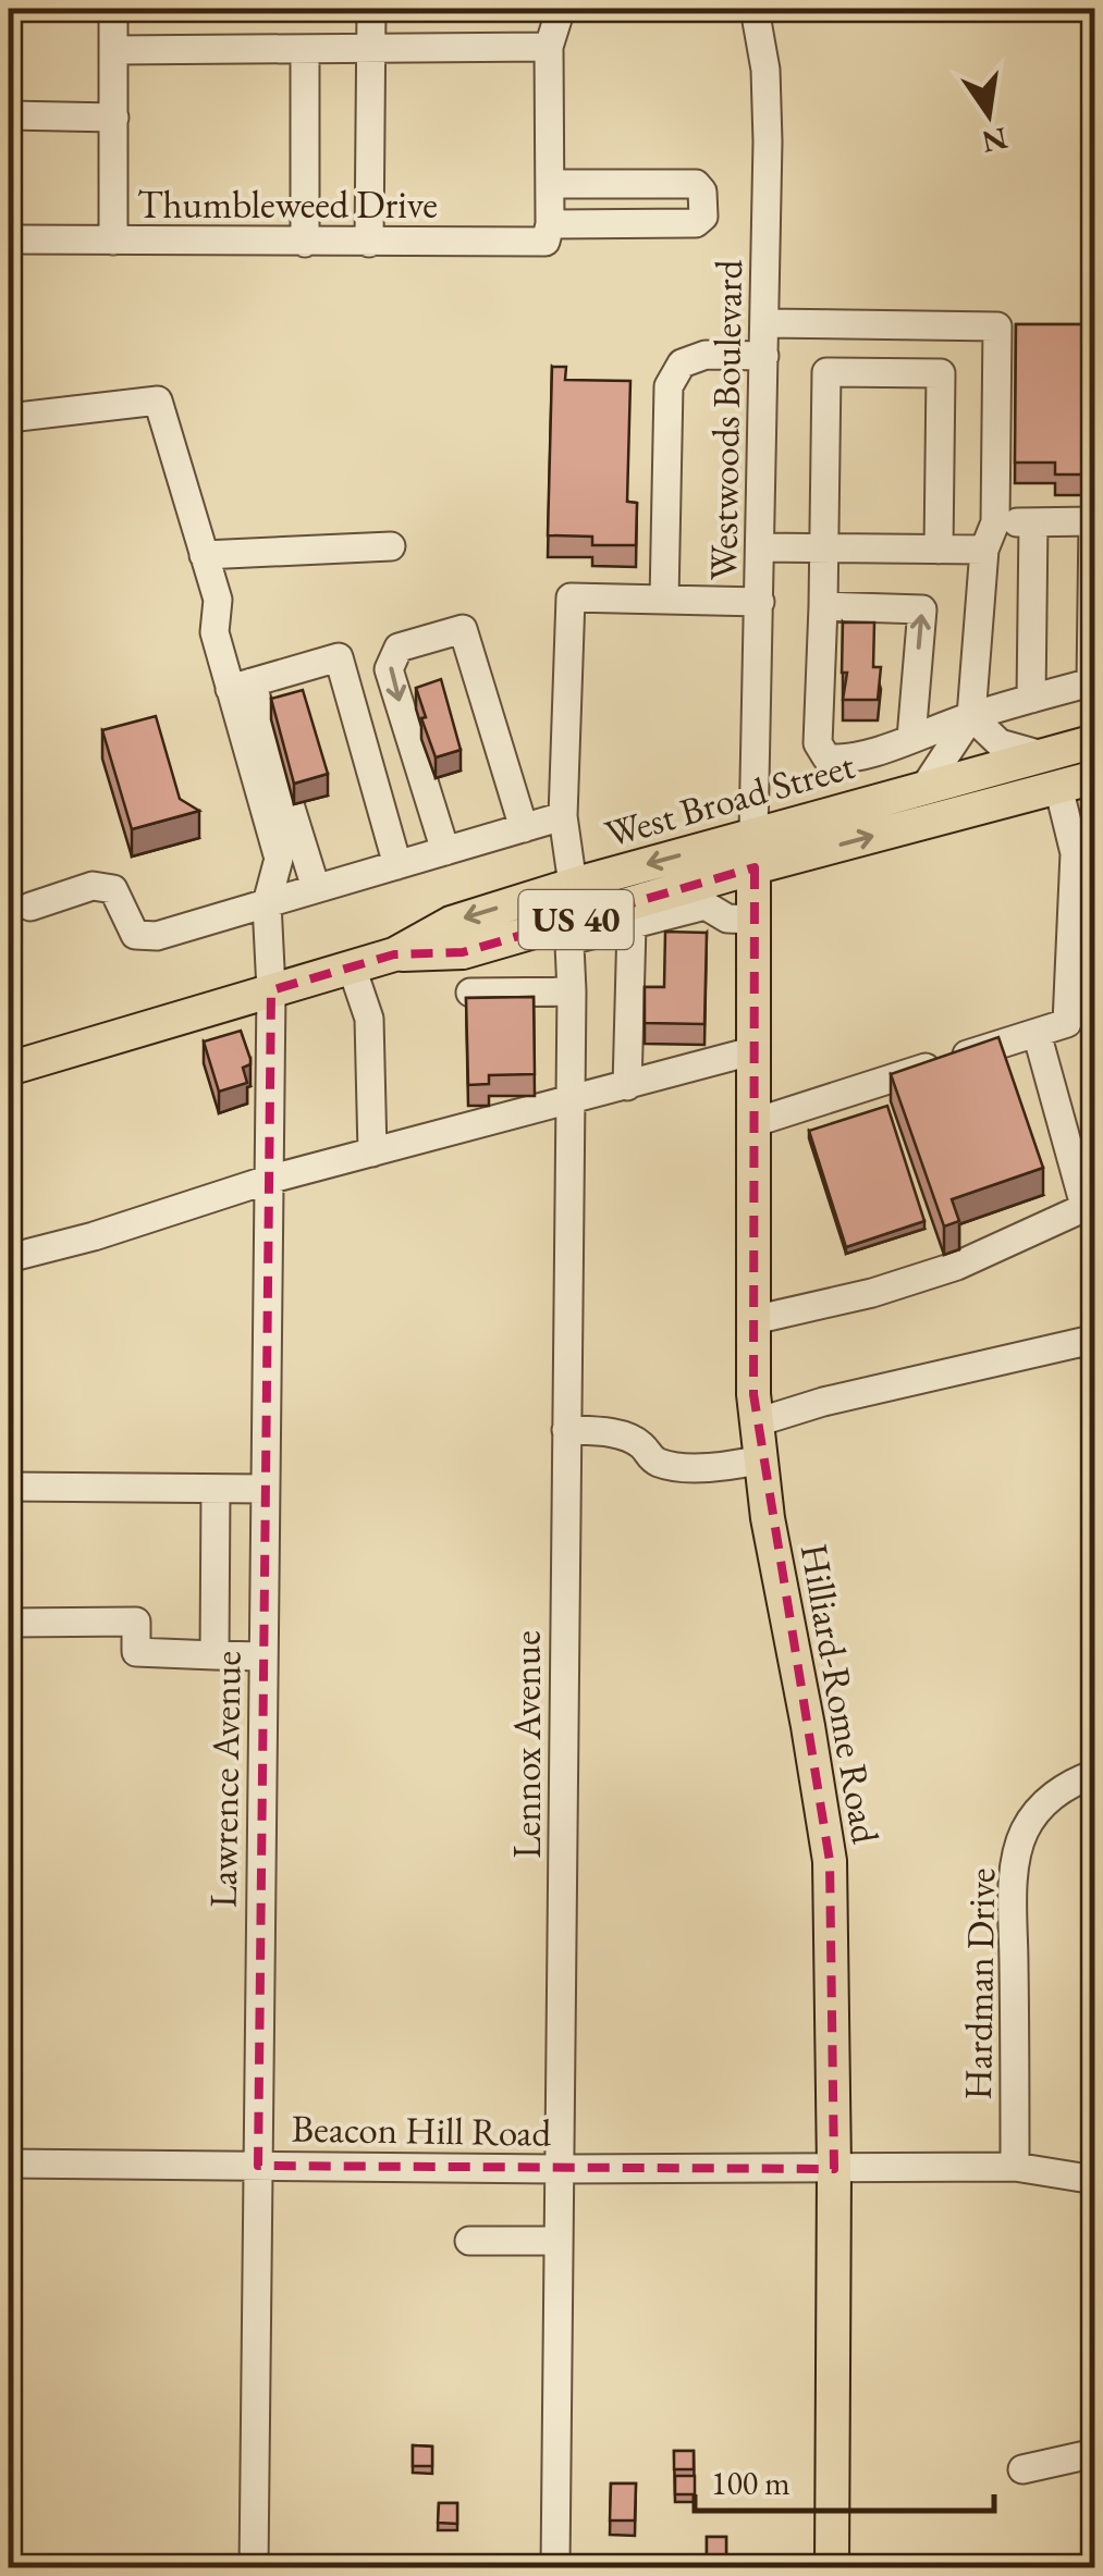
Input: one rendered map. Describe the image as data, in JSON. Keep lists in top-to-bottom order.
{
  "streets": {
    "main road": ["West Broad Street", "US 40", "Hilliard-Rome Road"],
    "street": [
      "Thumbleweed Drive",
      "Westwoods Boulevard",
      "Lennox Avenue",
      "Lawrence Avenue",
      "Hardman Drive",
      "Beacon Hill Road"
    ]
  },
  "crossings": [
    ["Westwoods Boulevard", "West Broad Street"],
    ["Westwoods Boulevard", "Hilliard-Rome Road"],
    ["West Broad Street", "Hilliard-Rome Road"],
    ["West Broad Street", "Lennox Avenue"],
    ["West Broad Street", "Lawrence Avenue"],
    ["Hilliard-Rome Road", "Beacon Hill Road"],
    ["Lennox Avenue", "Beacon Hill Road"],
    ["Lawrence Avenue", "Beacon Hill Road"],
    ["Hardman Drive", "Beacon Hill Road"]
  ],
  "scale_bar": "100 m",
  "north": "bottom"
}
